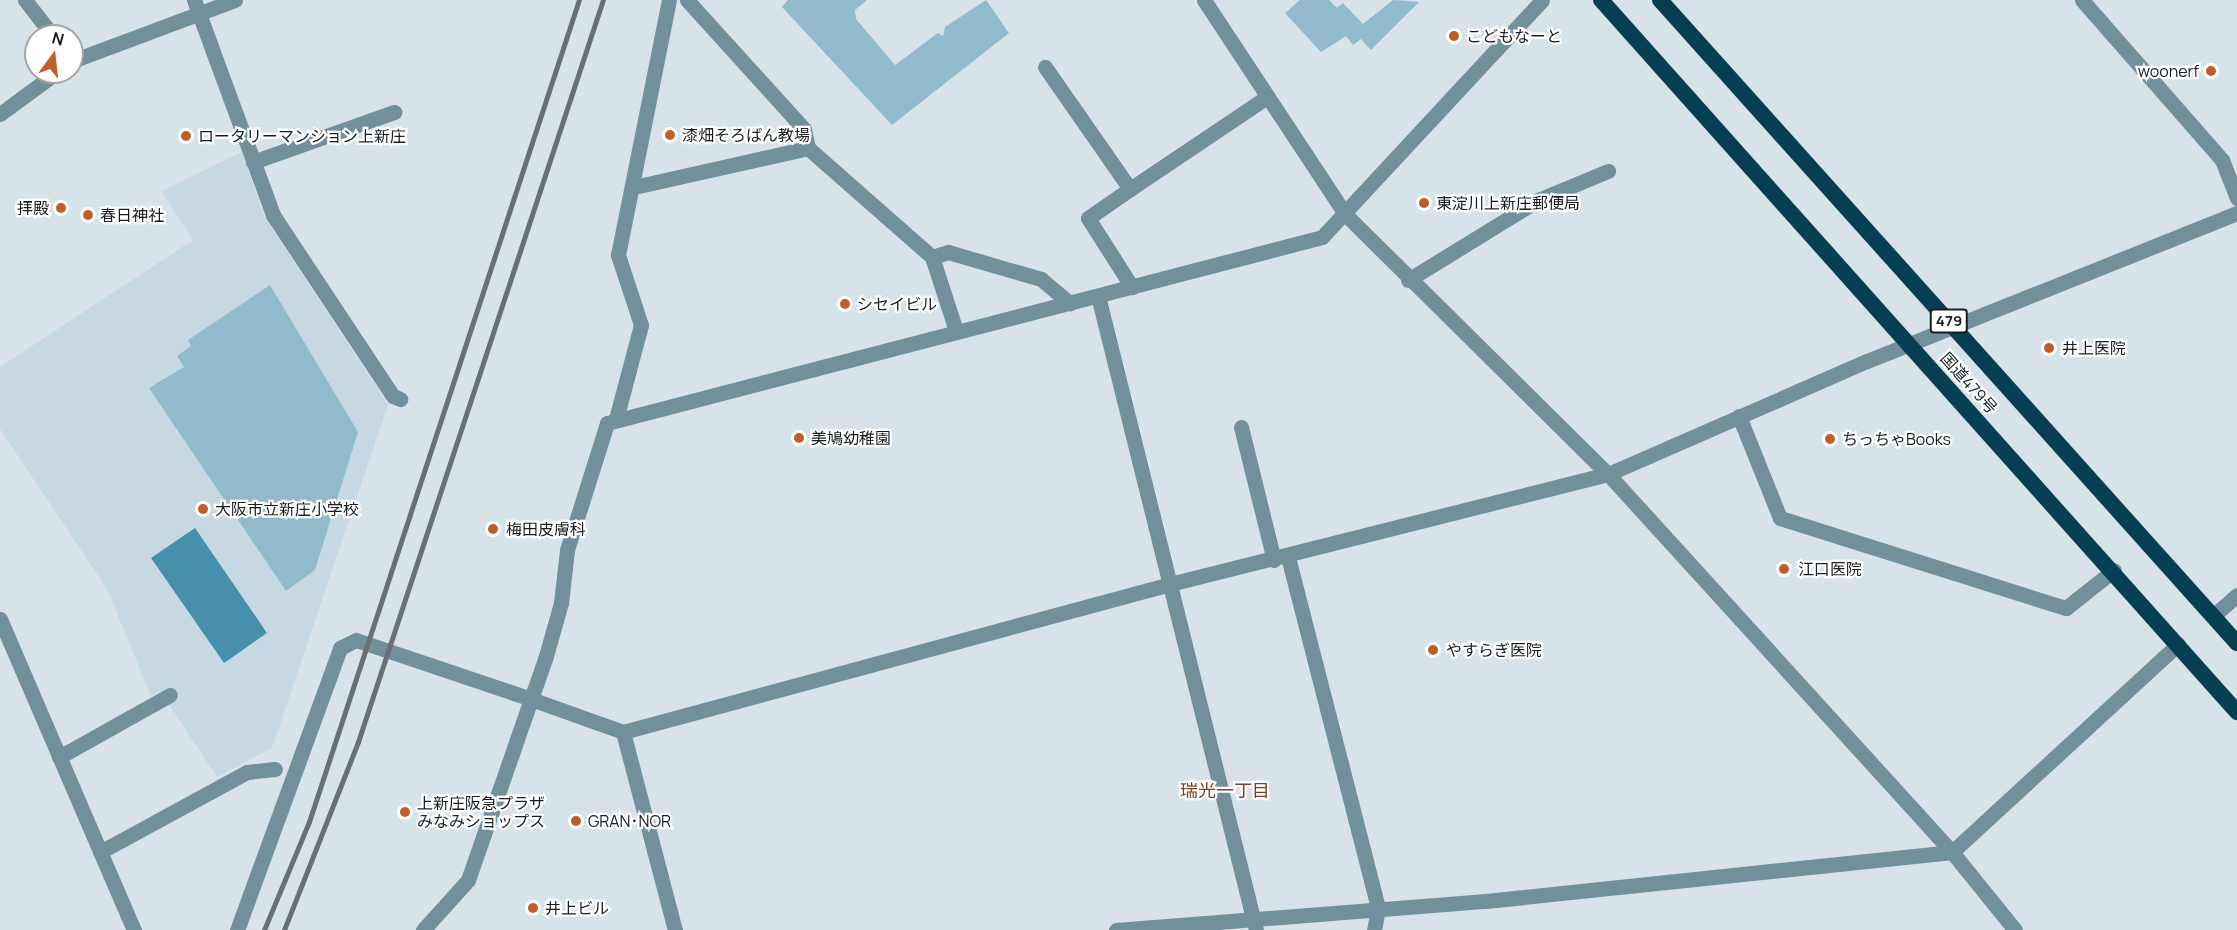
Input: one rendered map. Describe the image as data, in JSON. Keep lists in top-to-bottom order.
{
  "streets": {
    "highway": ["479", "国道479号"]
  },
  "districts": ["瑞光一丁目"],
  "places": [
    "こどもなーと",
    "woonerf",
    "漆畑そろばん教場",
    "ロータリーマンション上新庄",
    "東淀川上新庄郵便局",
    "拝殿",
    "春日神社",
    "シセイビル",
    "井上医院",
    "美鳩幼稚園",
    "ちっちゃBooks",
    "大阪市立新庄小学校",
    "梅田皮膚科",
    "江口医院",
    "やすらぎ医院",
    "上新庄阪急プラザ みなみショップス",
    "GRAN･NOR",
    "井上ビル"
  ],
  "north": "top"
}
